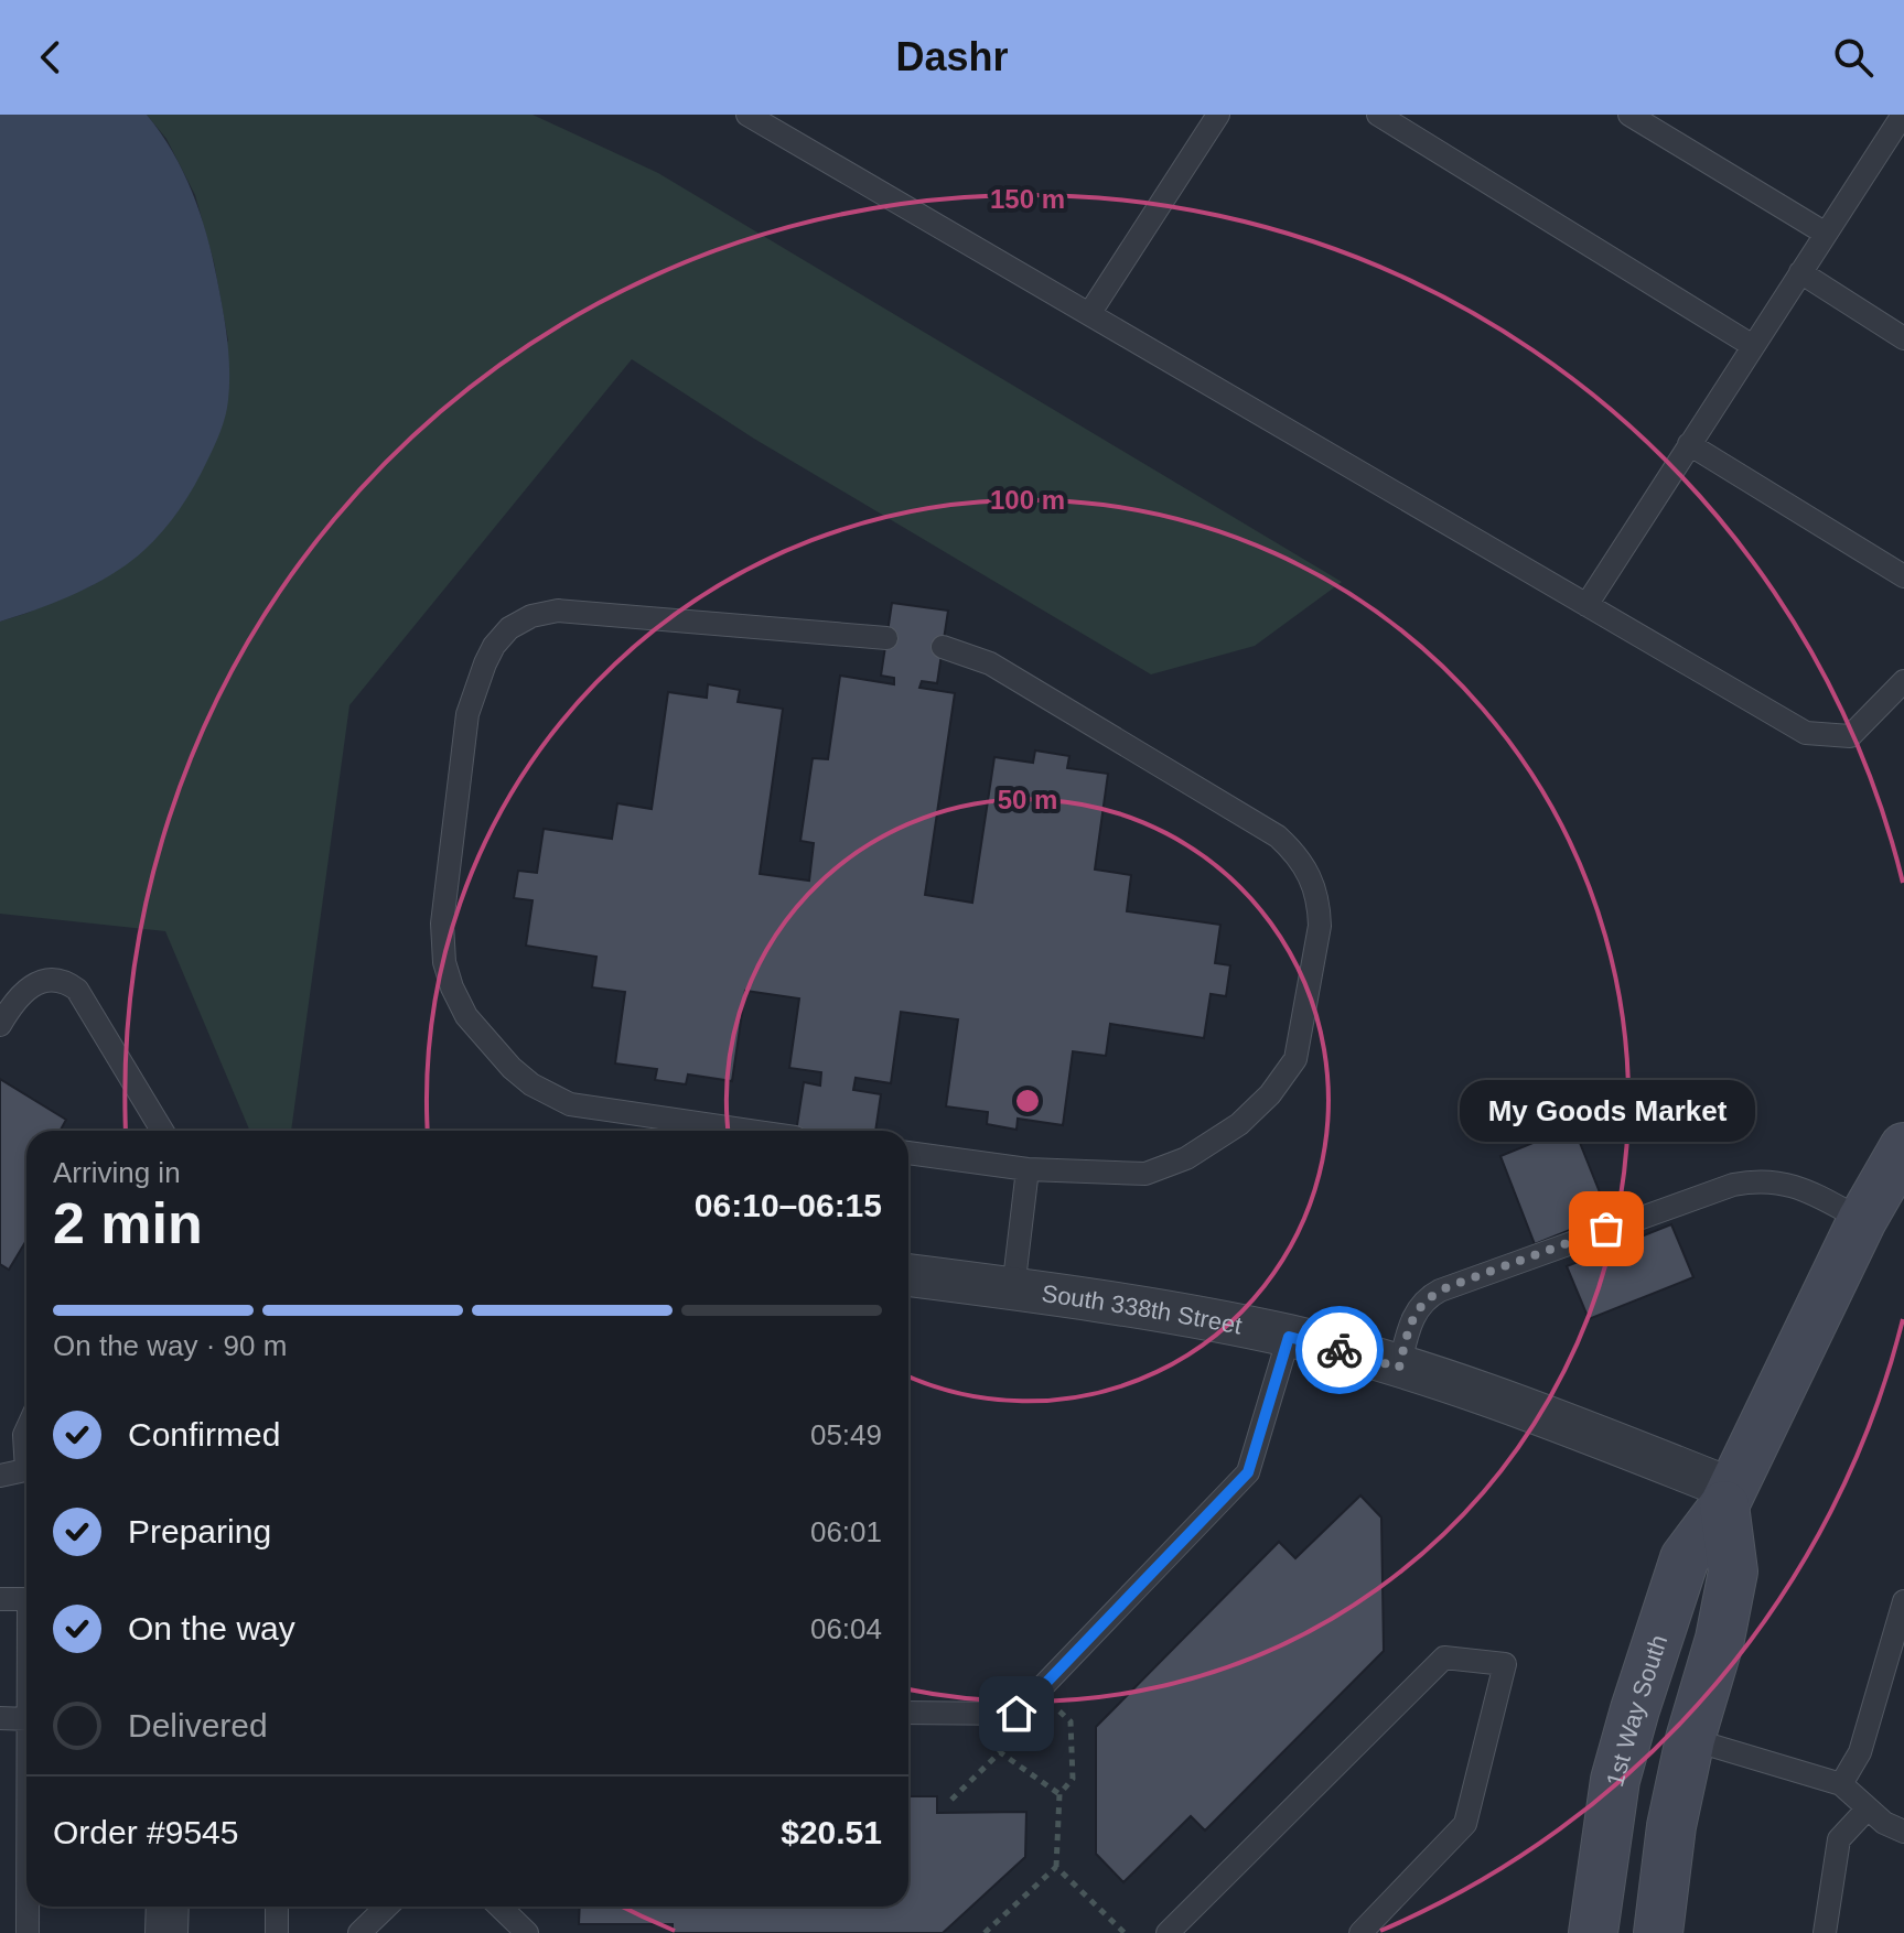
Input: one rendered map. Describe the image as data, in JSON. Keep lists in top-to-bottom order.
{
  "streets": {
    "main road": ["1st Way South"],
    "street": ["South 338th Street"]
  },
  "crossings": [
    ["South 338th Street", "1st Way South"]
  ],
  "places": ["My Goods Market"],
  "page": {
    "header": "Dashr",
    "bubble": "My Goods Market",
    "heading": ["2 min", "Arriving in", "06:10–06:15"],
    "panel": ["Order #9545", "$20.51"],
    "bar": "On the way · 90 m",
    "list": [
      ["Confirmed", "05:49"],
      ["Preparing", "06:01"],
      ["On the way", "06:04"],
      "Delivered"
    ]
  },
  "rings": ["150 m", "100 m", "50 m"]
}
